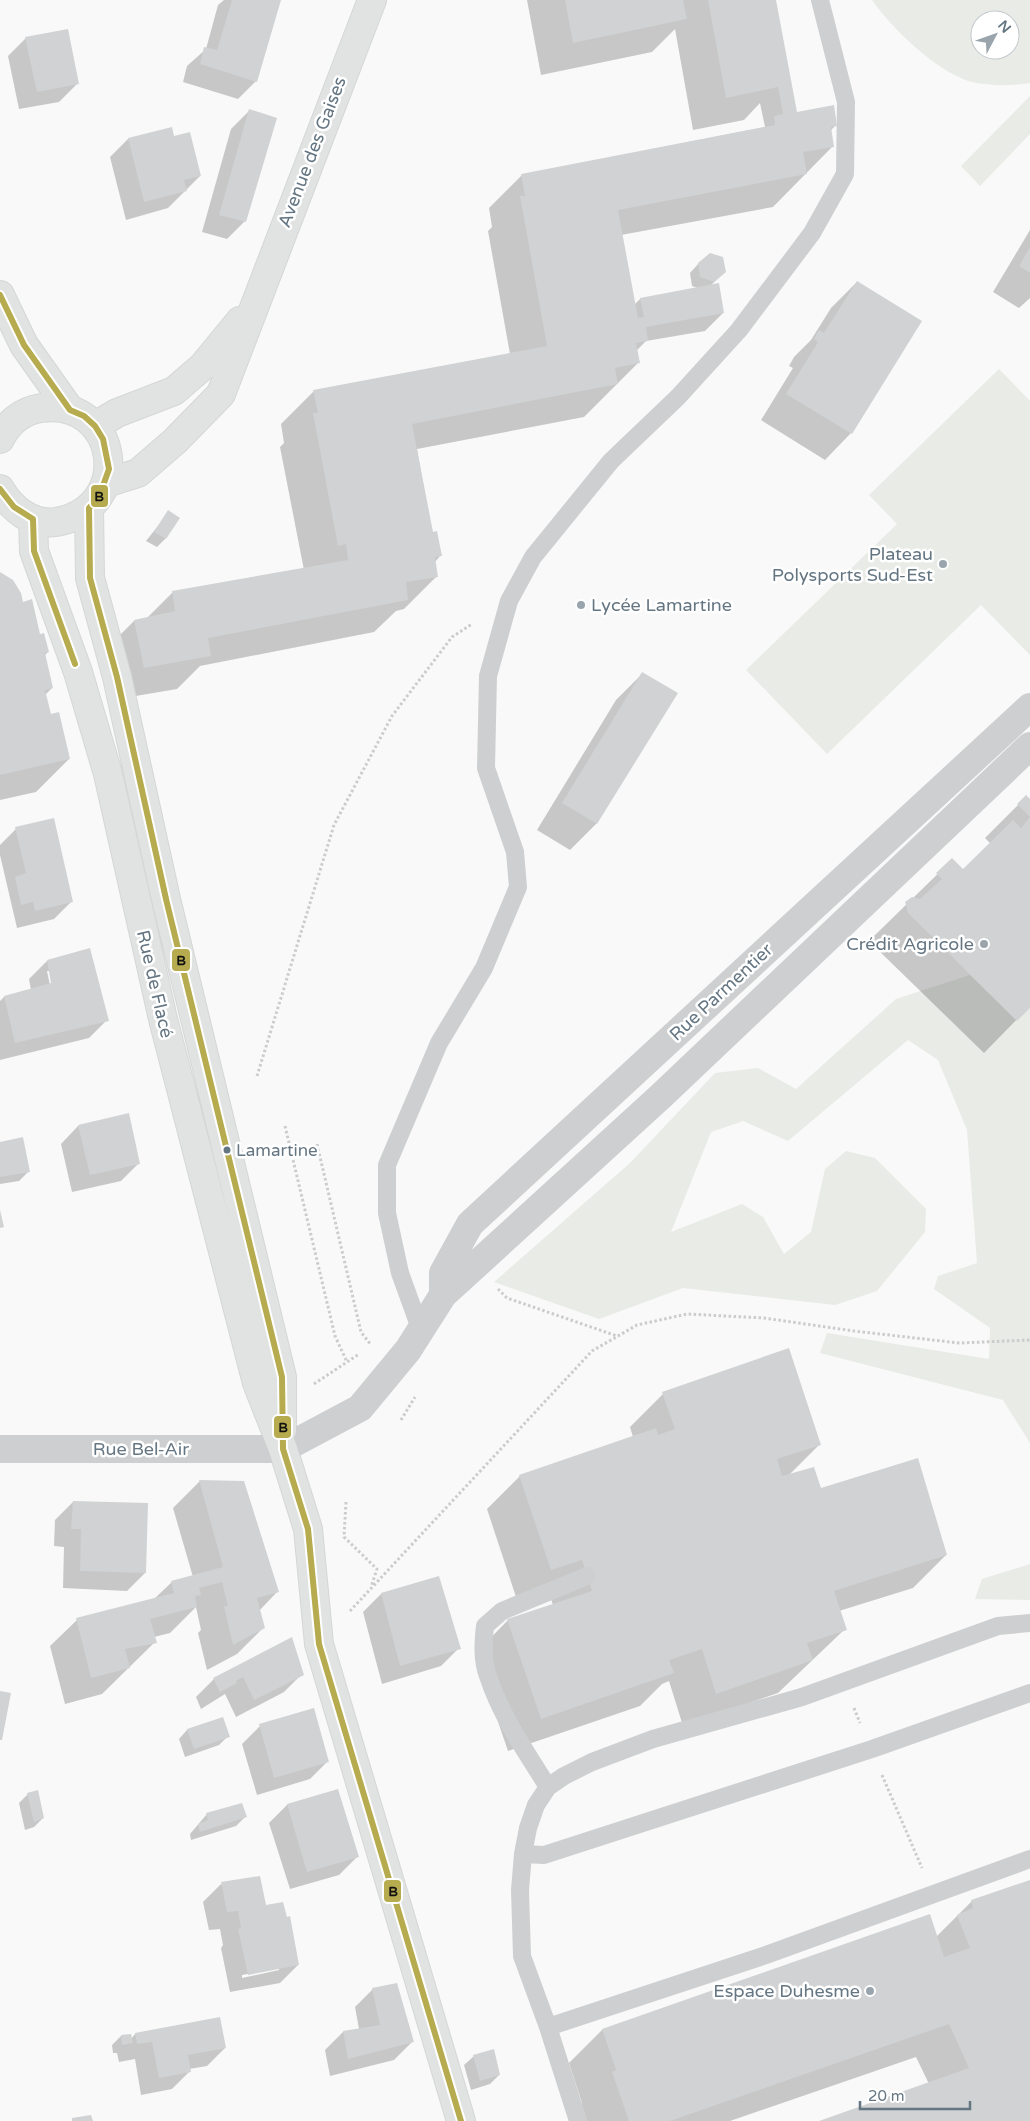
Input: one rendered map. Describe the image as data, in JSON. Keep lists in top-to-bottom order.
{
  "streets": {
    "main road": ["Avenue des Gaises", "Rue de Flacé"],
    "street": ["Rue Parmentier", "Rue Bel-Air"]
  },
  "crossings": [
    ["Rue de Flacé", "Rue Parmentier"],
    ["Rue de Flacé", "Rue Bel-Air"],
    ["Rue Parmentier", "Rue Bel-Air"]
  ],
  "places": [
    "Plateau Polysports Sud-Est",
    "Lycée Lamartine",
    "Crédit Agricole",
    "Lamartine",
    "Espace Duhesme"
  ],
  "lines": ["transit line B"],
  "scale_bar": "20 m",
  "north": "top right"
}
